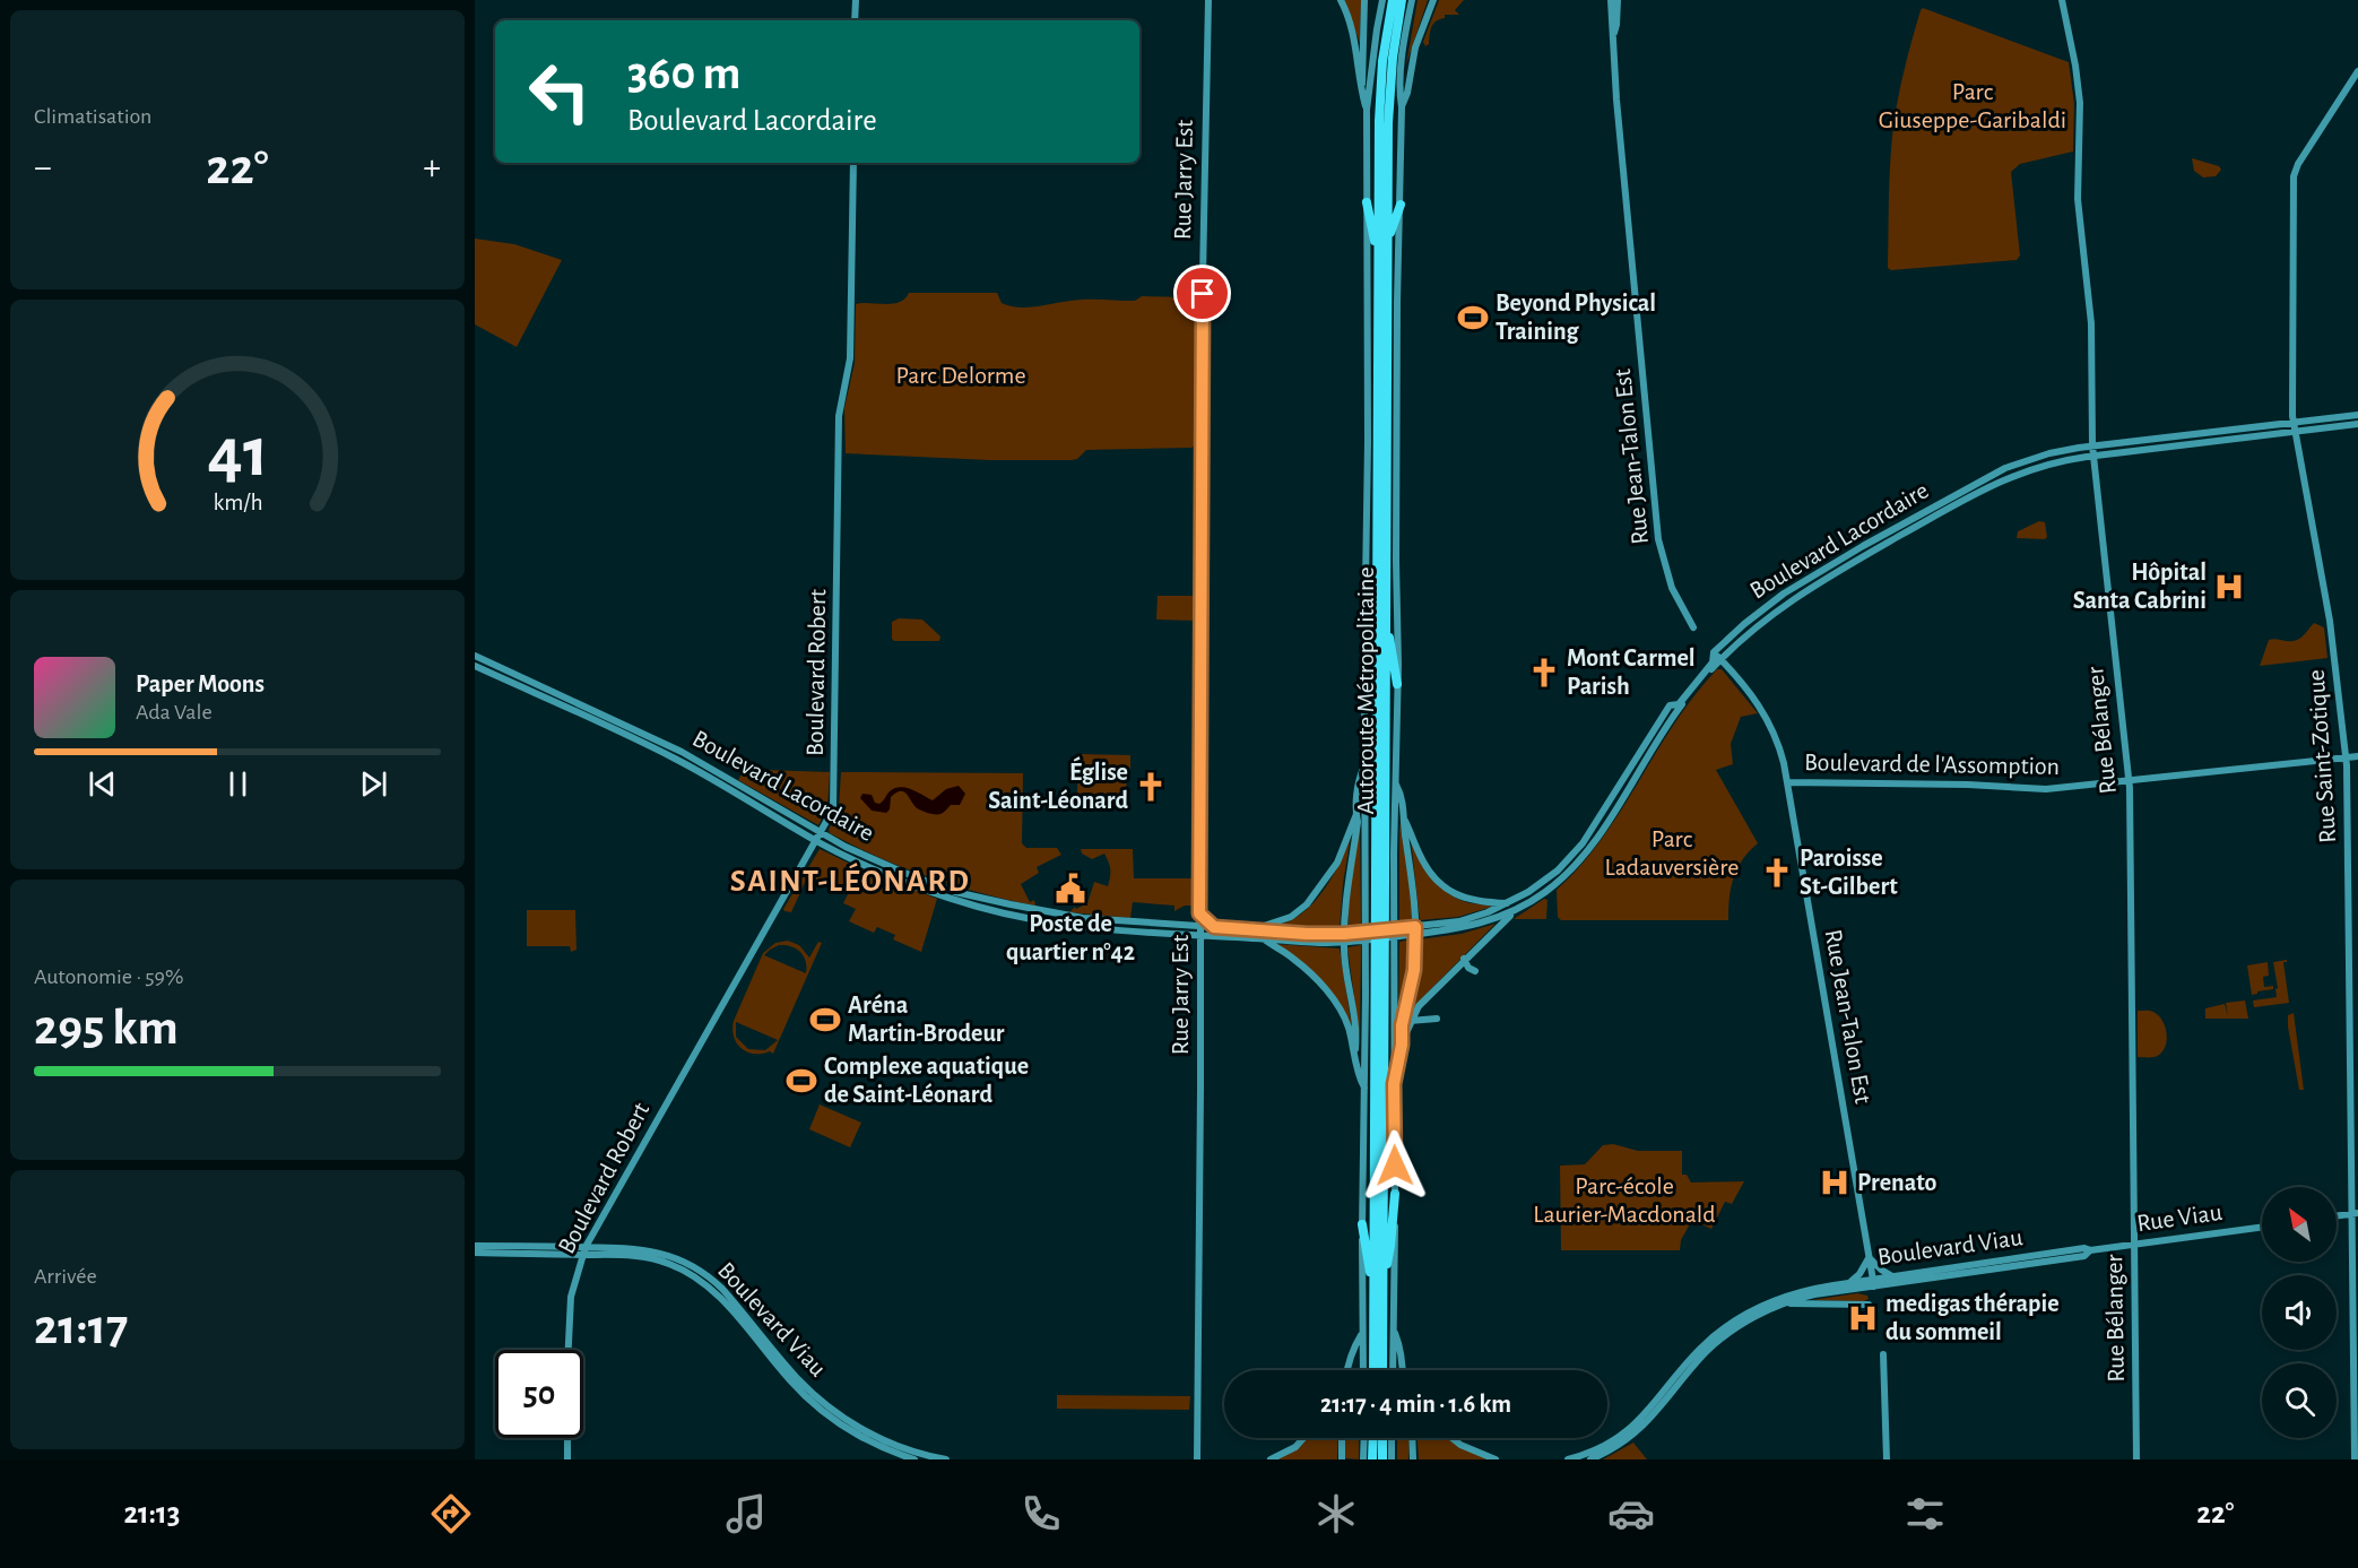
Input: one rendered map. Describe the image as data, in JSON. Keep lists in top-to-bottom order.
{
  "streets": {
    "highway": ["Autoroute Métropolitaine"],
    "main road": [
      "Rue Jarry Est",
      "Rue Jean-Talon Est",
      "Boulevard Lacordaire",
      "Boulevard Robert",
      "Rue Bélanger",
      "Rue Saint-Zotique",
      "Boulevard de l'Assomption",
      "Rue Viau",
      "Boulevard Viau"
    ]
  },
  "crossings": [
    ["Rue Jarry Est", "Boulevard Lacordaire"],
    ["Rue Jean-Talon Est", "Boulevard Lacordaire"],
    ["Rue Jean-Talon Est", "Boulevard de l'Assomption"],
    ["Rue Jean-Talon Est", "Boulevard Viau"],
    ["Boulevard Lacordaire", "Boulevard Robert"],
    ["Boulevard Lacordaire", "Rue Bélanger"],
    ["Boulevard Lacordaire", "Rue Saint-Zotique"],
    ["Boulevard Robert", "Boulevard Viau"],
    ["Rue Bélanger", "Boulevard de l'Assomption"],
    ["Rue Bélanger", "Rue Viau"],
    ["Rue Saint-Zotique", "Boulevard de l'Assomption"],
    ["Rue Viau", "Boulevard Viau"]
  ],
  "districts": ["SAINT-LÉONARD"],
  "parks": [
    "Parc Giuseppe-Garibaldi",
    "Parc Delorme",
    "Parc Ladauversière",
    "Parc-école Laurier-Macdonald"
  ],
  "places": {
    "sports": ["Beyond Physical Training", "Aréna Martin-Brodeur", "Complexe aquatique de Saint-Léonard"],
    "hospital": ["Hôpital Santa Cabrini", "Prenato", "medigas thérapie du sommeil"],
    "church": ["Mont Carmel Parish", "Église Saint-Léonard", "Paroisse St-Gilbert"],
    "public building": ["Poste de quartier n°42"]
  },
  "north": "top left",
  "page": {
    "tile": [
      "Climatisation",
      ["Autonomie · 59%", "295 km"],
      ["Arrivée", "21:17"]
    ],
    "turn": ["360 m", "Boulevard Lacordaire"],
    "heat": ["−", "22°", "+"],
    "song": ["Paper Moons", "Ada Vale"],
    "limit": "50",
    "trip": "21:17 · 4 min · 1.6 km",
    "tabs": ["21:13", "22°"],
    "gauge": ["41", "km/h"]
  }
}
